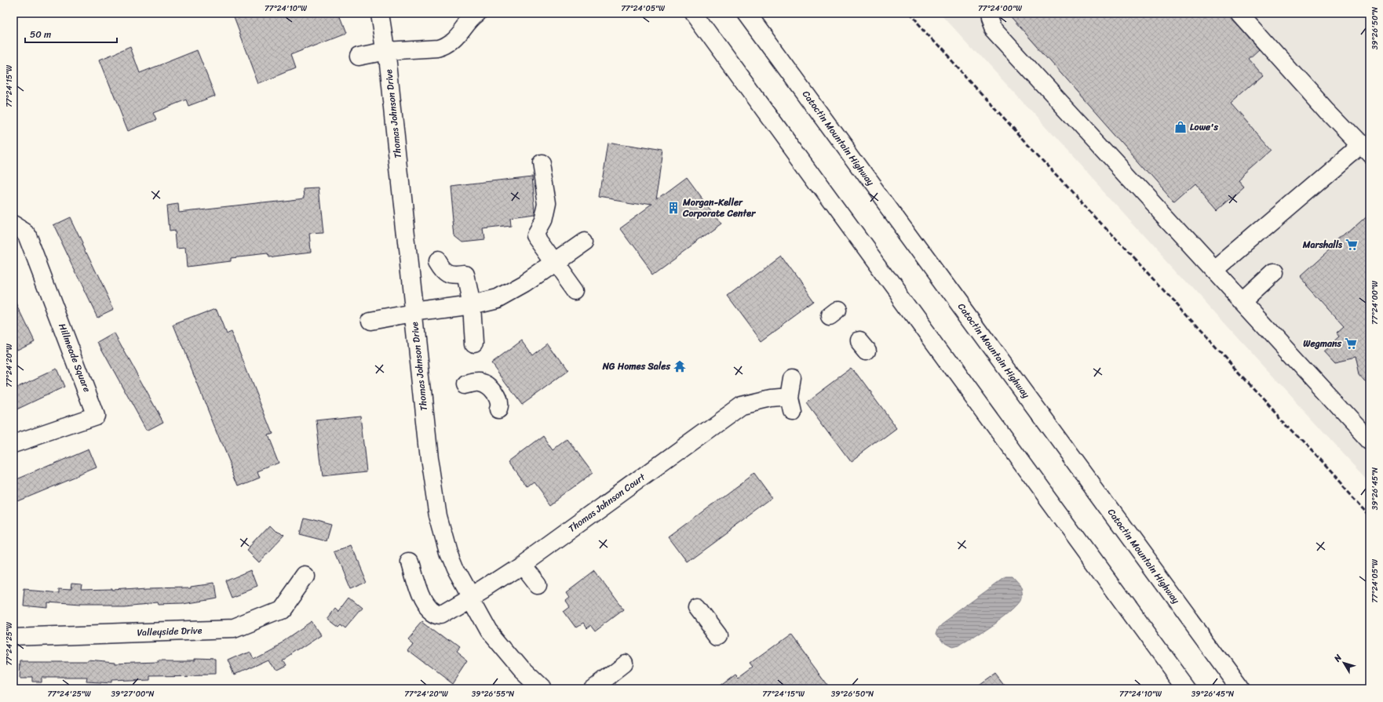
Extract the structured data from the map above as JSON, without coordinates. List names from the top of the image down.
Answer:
{
  "streets": {
    "main road": [
      "Thomas Johnson Drive",
      "Catoctin Mountain Highway",
      "Hillmeade Square",
      "Thomas Johnson Court",
      "Valleyside Drive"
    ]
  },
  "crossings": [
    ["Thomas Johnson Drive", "Thomas Johnson Court"]
  ],
  "places": {
    "shop": ["Lowe's"],
    "building": ["Morgan-Keller Corporate Center"],
    "supermarket": ["Marshalls", "Wegmans"],
    "temple": ["NG Homes Sales"]
  },
  "scale_bar": "50 m",
  "north": "top left",
  "coordinates": [
    "77°24'10\"W",
    "77°24'05\"W",
    "77°24'00\"W",
    "39°26'50\"N",
    "77°24'15\"W",
    "77°24'20\"W",
    "39°26'45\"N",
    "77°24'25\"W",
    "39°27'00\"N",
    "39°26'55\"N"
  ]
}
